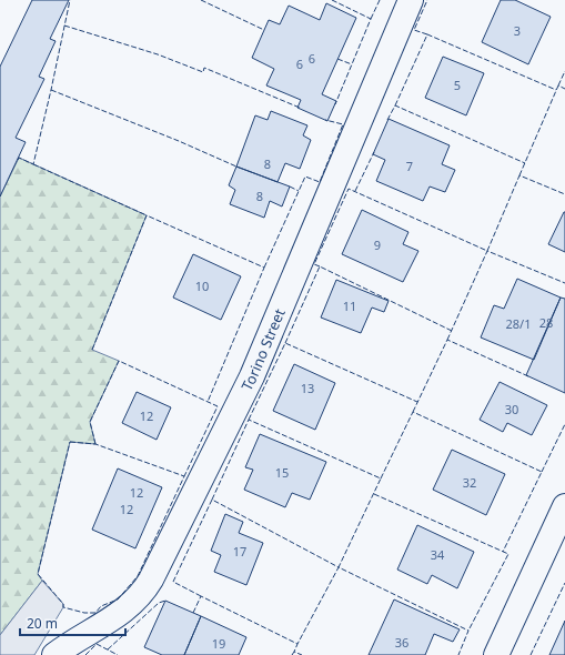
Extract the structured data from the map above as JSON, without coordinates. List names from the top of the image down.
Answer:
{
  "streets": {
    "street": ["Torino Street"]
  },
  "house_numbers": [
    "3",
    "6",
    "6",
    "5",
    "8",
    "7",
    "8",
    "9",
    "10",
    "11",
    "28",
    "28/1",
    "13",
    "30",
    "12",
    "15",
    "32",
    "12",
    "12",
    "17",
    "34",
    "36",
    "19"
  ],
  "scale_bar": "20 m"
}
